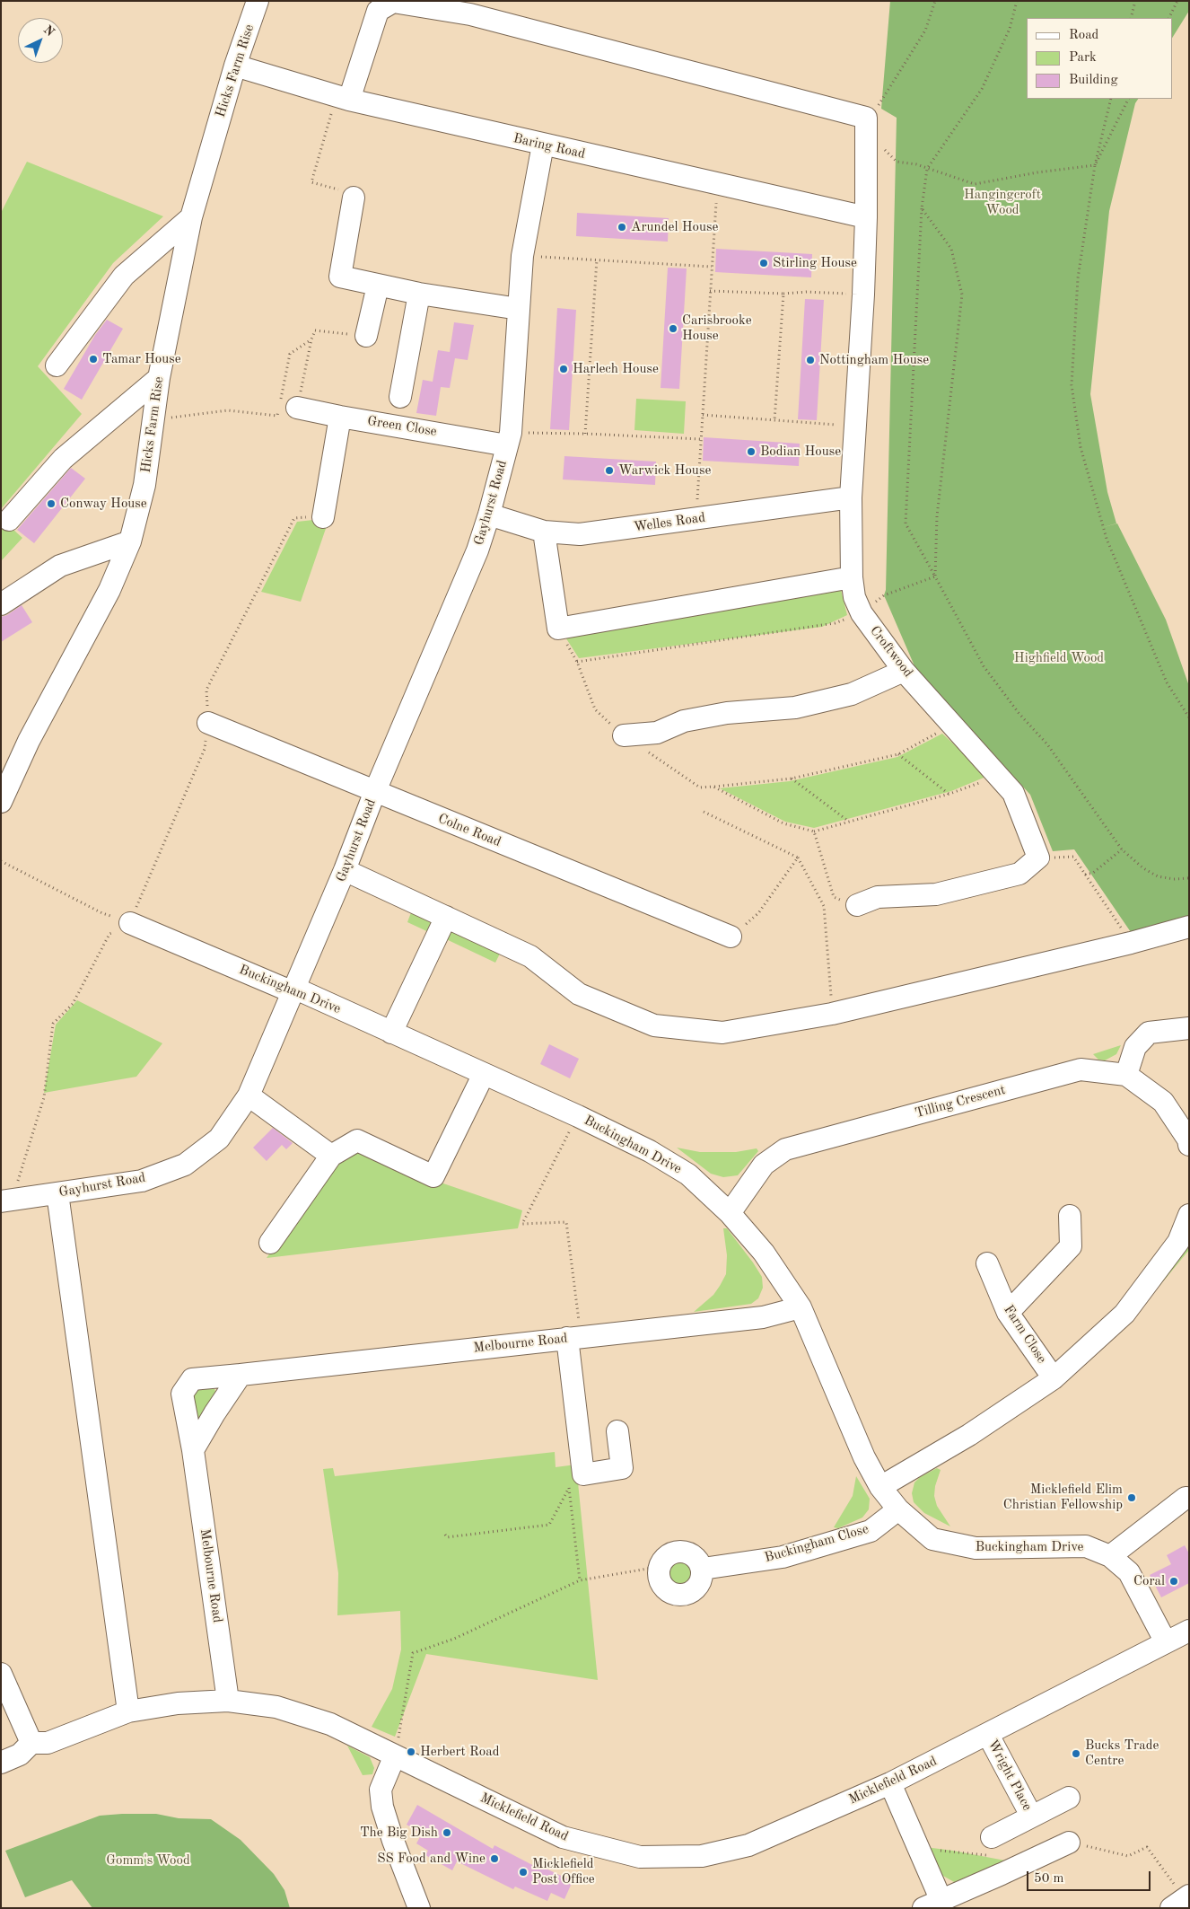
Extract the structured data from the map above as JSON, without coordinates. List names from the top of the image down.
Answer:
{
  "streets": {
    "street": [
      "Hicks Farm Rise",
      "Baring Road",
      "Green Close",
      "Gayhurst Road",
      "Welles Road",
      "Croftwood",
      "Colne Road",
      "Buckingham Drive",
      "Tilling Crescent",
      "Farm Close",
      "Melbourne Road",
      "Buckingham Close",
      "Wright Place",
      "Micklefield Road"
    ]
  },
  "crossings": [
    ["Hicks Farm Rise", "Baring Road"],
    ["Baring Road", "Gayhurst Road"],
    ["Baring Road", "Croftwood"],
    ["Green Close", "Gayhurst Road"],
    ["Gayhurst Road", "Welles Road"],
    ["Gayhurst Road", "Colne Road"],
    ["Gayhurst Road", "Buckingham Drive"],
    ["Welles Road", "Croftwood"],
    ["Buckingham Drive", "Tilling Crescent"],
    ["Buckingham Drive", "Melbourne Road"],
    ["Buckingham Drive", "Buckingham Close"],
    ["Buckingham Drive", "Micklefield Road"],
    ["Melbourne Road", "Micklefield Road"],
    ["Wright Place", "Micklefield Road"]
  ],
  "parks": ["Hangingcroft Wood", "Highfield Wood", "Gomm's Wood"],
  "places": [
    "Arundel House",
    "Stirling House",
    "Carisbrooke House",
    "Tamar House",
    "Nottingham House",
    "Harlech House",
    "Bodian House",
    "Warwick House",
    "Conway House",
    "Micklefield Elim Christian Fellowship",
    "Coral",
    "Herbert Road",
    "Bucks Trade Centre",
    "The Big Dish",
    "SS Food and Wine",
    "Micklefield Post Office"
  ],
  "legend": ["Road", "Park", "Building"],
  "scale_bar": "50 m",
  "north": "top right"
}
